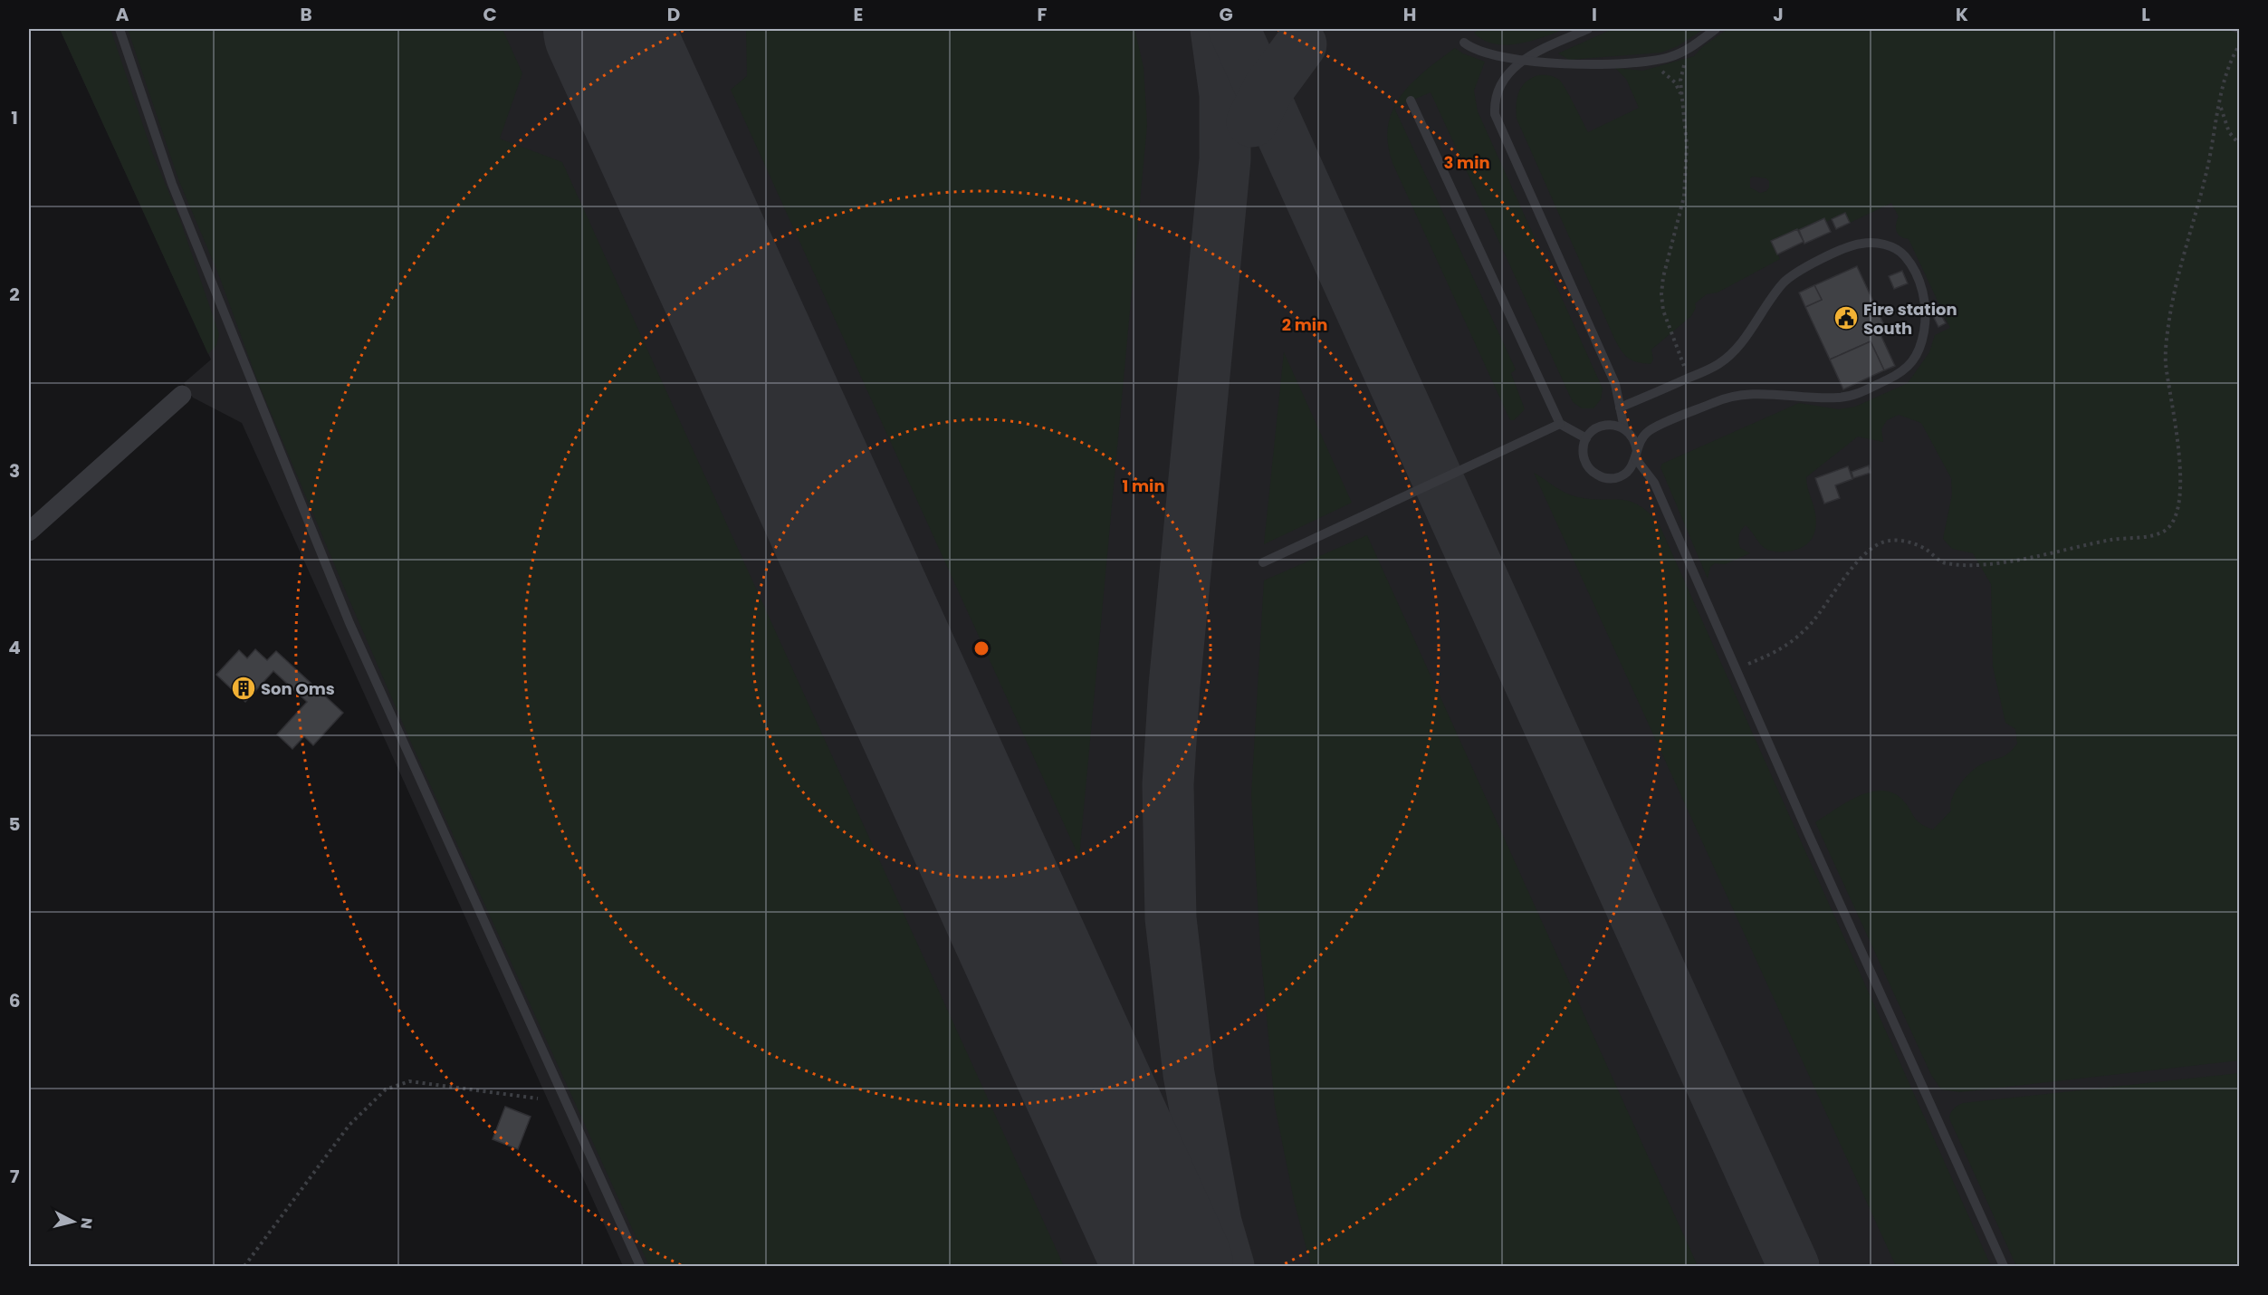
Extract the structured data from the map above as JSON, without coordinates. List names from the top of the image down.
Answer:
{
  "places": {
    "public building": ["Fire station South"],
    "building": ["Son Oms"]
  },
  "north": "right",
  "grid": {
    "columns": [
      "A",
      "B",
      "C",
      "D",
      "E",
      "F",
      "G",
      "H",
      "I",
      "J",
      "K",
      "L"
    ],
    "rows": [
      "1",
      "2",
      "3",
      "4",
      "5",
      "6",
      "7"
    ]
  },
  "rings": ["3 min", "2 min", "1 min"]
}
